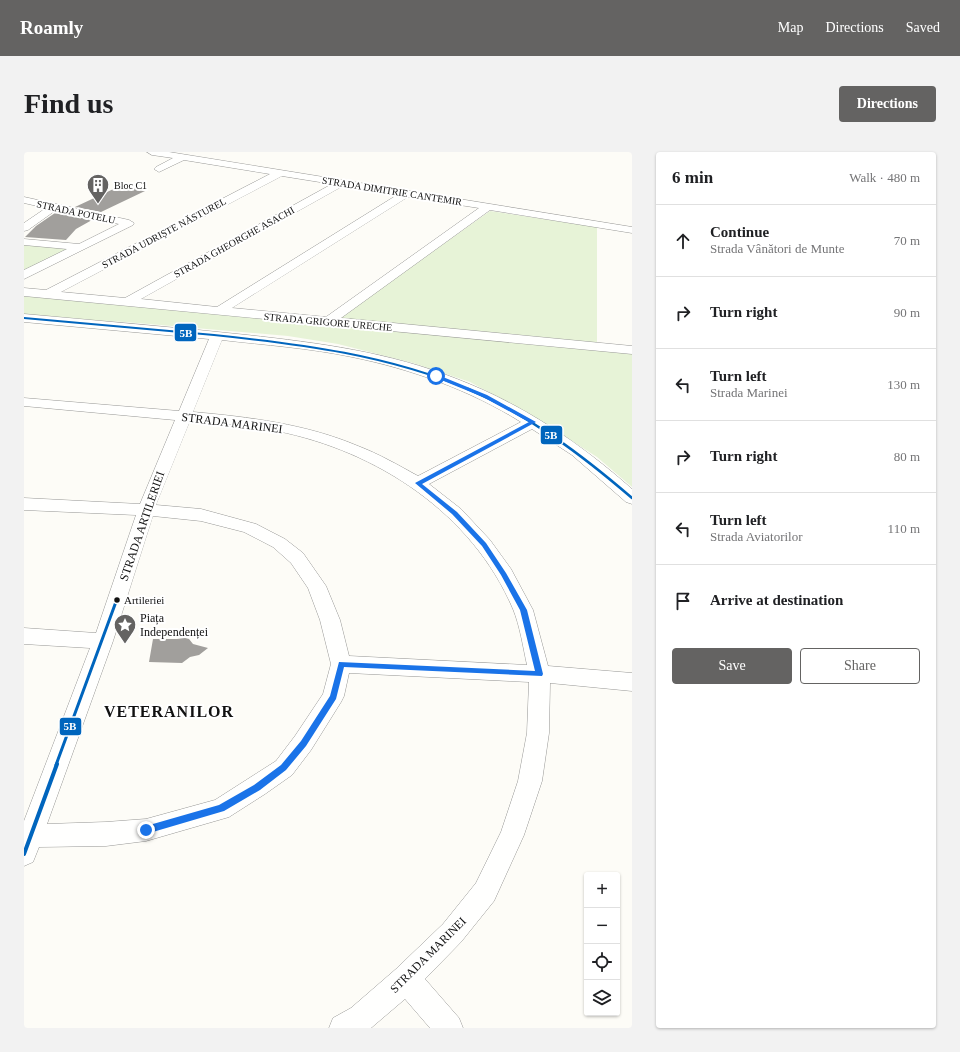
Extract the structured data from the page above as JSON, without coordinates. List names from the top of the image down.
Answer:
{
  "streets": {
    "street": [
      "STRADA DIMITRIE CANTEMIR",
      "STRADA POTELU",
      "STRADA UDRIȘTE NĂSTUREL",
      "STRADA GHEORGHE ASACHI",
      "STRADA GRIGORE URECHE",
      "STRADA MARINEI",
      "STRADA ARTILERIEI"
    ]
  },
  "crossings": [
    ["STRADA DIMITRIE CANTEMIR", "STRADA UDRIȘTE NĂSTUREL"],
    ["STRADA DIMITRIE CANTEMIR", "STRADA GHEORGHE ASACHI"],
    ["STRADA UDRIȘTE NĂSTUREL", "STRADA GRIGORE URECHE"],
    ["STRADA GHEORGHE ASACHI", "STRADA GRIGORE URECHE"],
    ["STRADA MARINEI", "STRADA ARTILERIEI"]
  ],
  "districts": ["VETERANILOR"],
  "places": {
    "building": ["Bloc C1"],
    "other": ["Artileriei"],
    "place": ["Piața Independenței"]
  },
  "lines": ["transit line 5B"],
  "page": {
    "header": "Roamly",
    "nav": ["Map", "Directions", "Saved"],
    "buttons": [
      "Directions",
      ["Save", "Share"]
    ],
    "title": "Find us",
    "heading": ["6 min", "Walk · 480 m"],
    "list": [
      ["Continue", "Strada Vânători de Munte", "70 m"],
      ["Turn right", "90 m"],
      ["Turn left", "Strada Marinei", "130 m"],
      ["Turn right", "80 m"],
      ["Turn left", "Strada Aviatorilor", "110 m"],
      "Arrive at destination"
    ],
    "map_buttons": ["+", "−"]
  }
}
